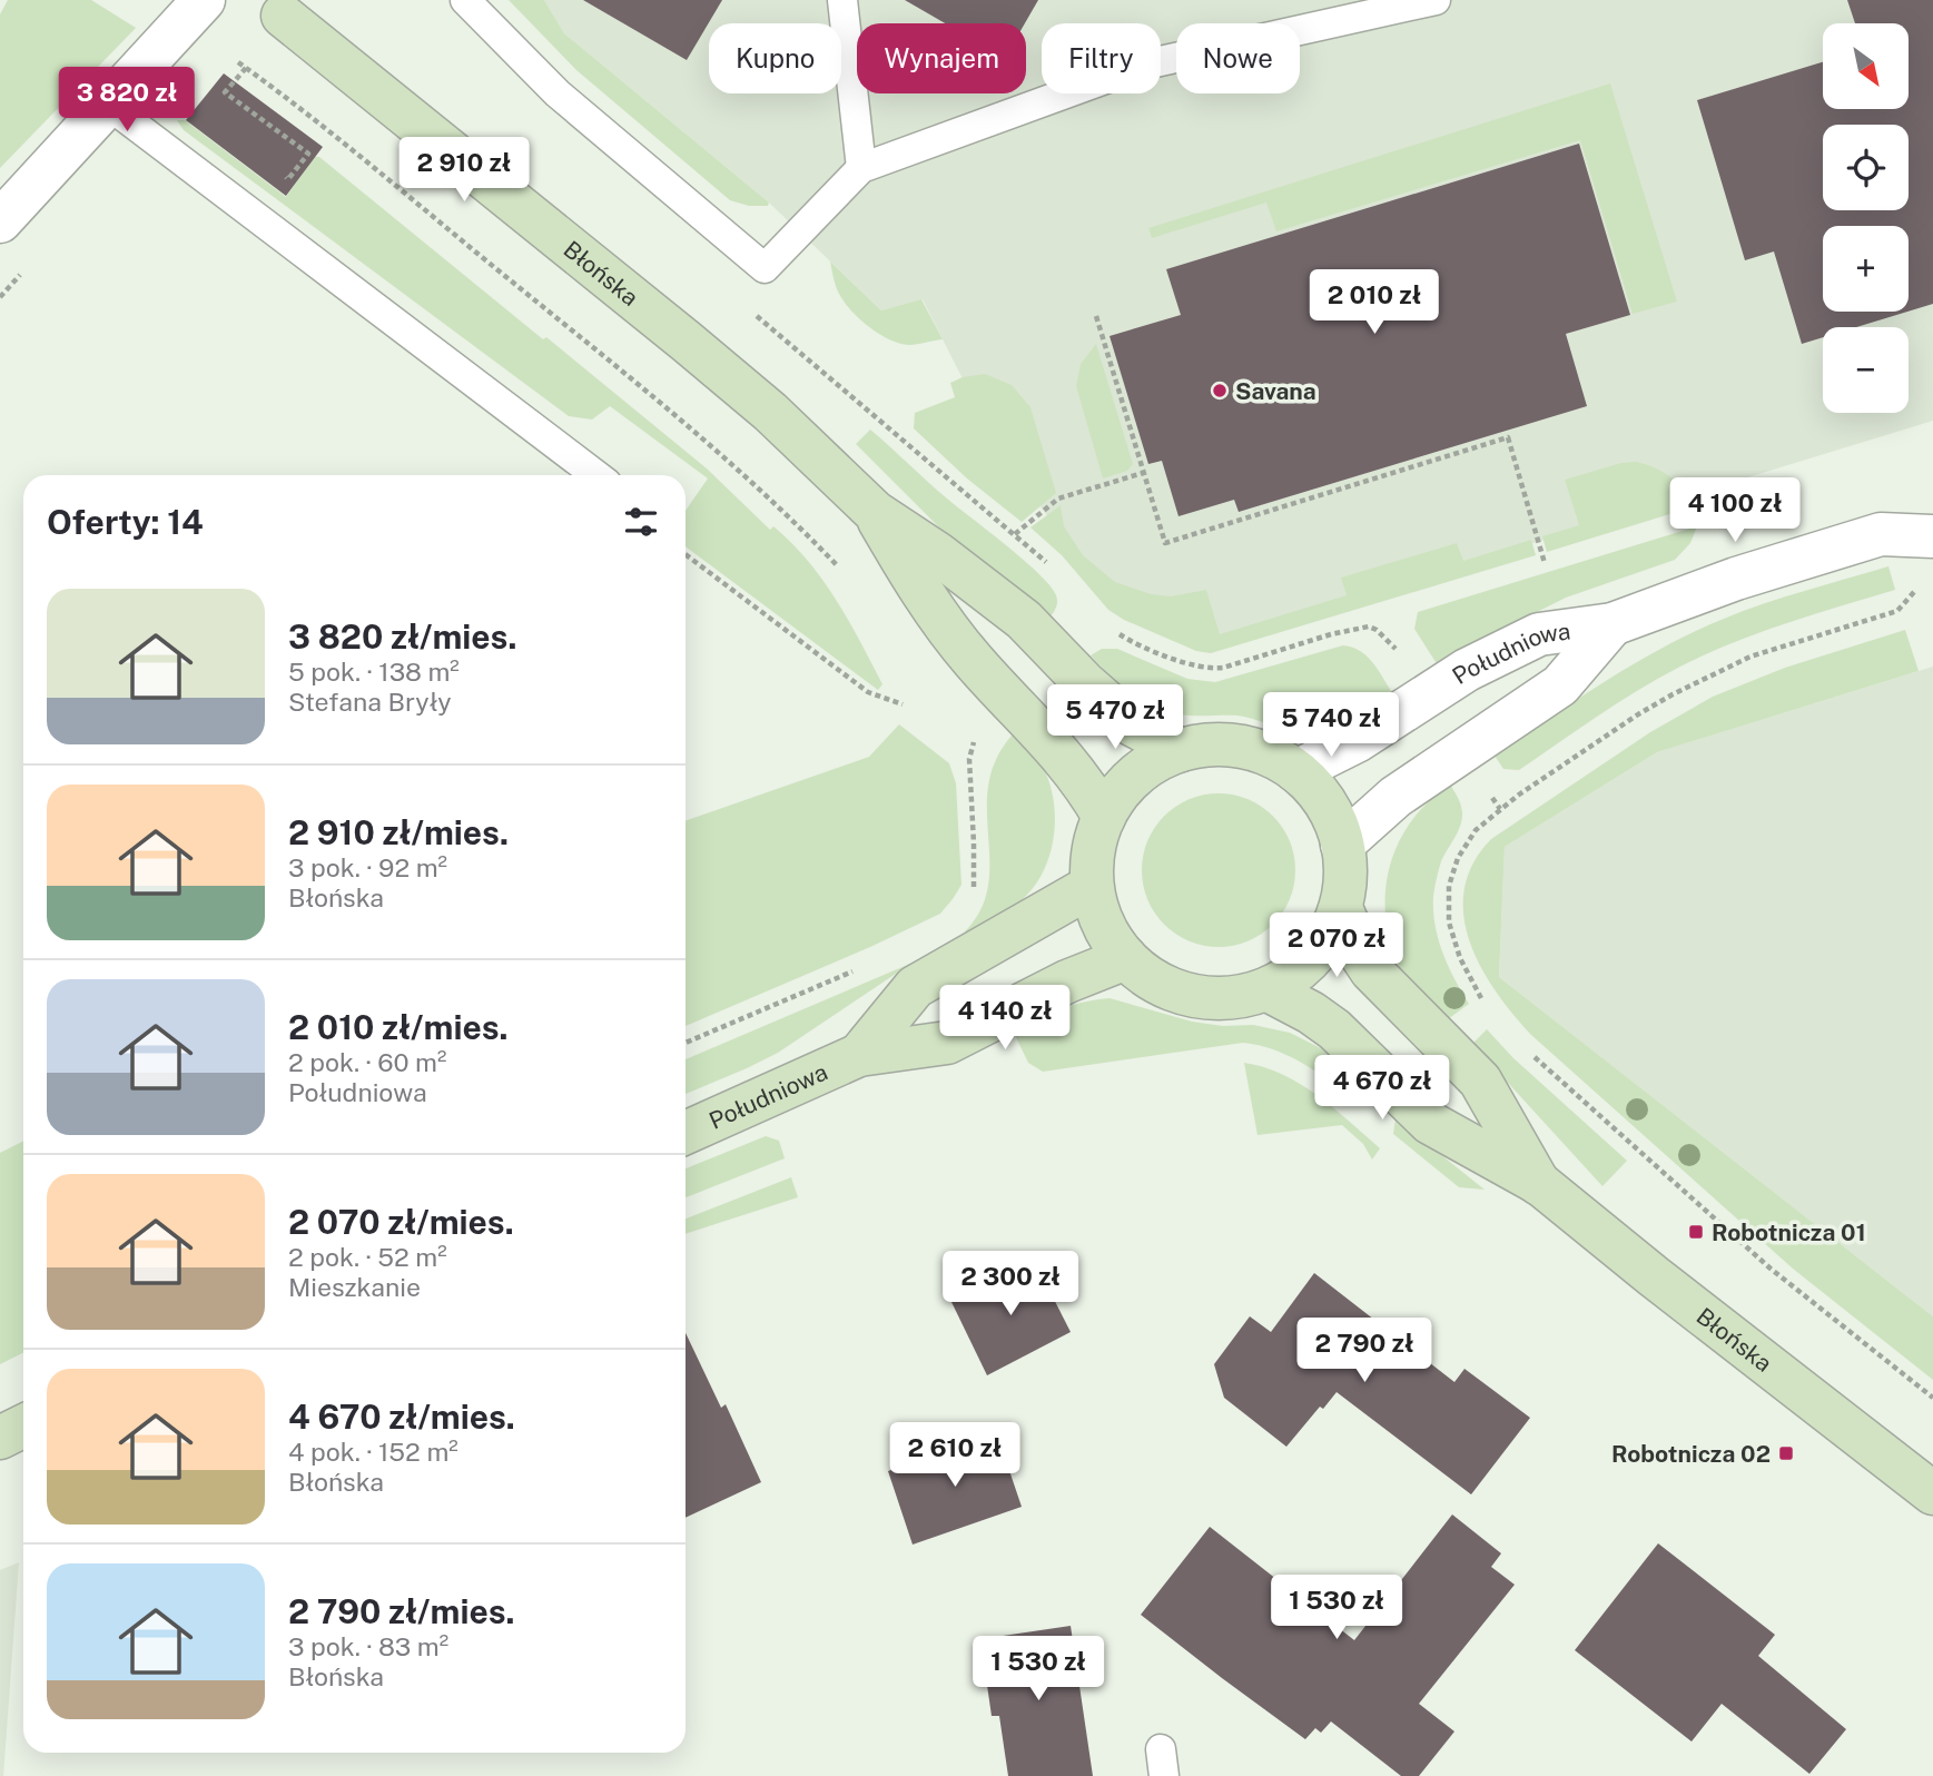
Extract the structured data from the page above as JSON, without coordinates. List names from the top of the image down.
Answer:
{
  "streets": {
    "street": ["Błońska", "Południowa"]
  },
  "crossings": [
    ["Błońska", "Południowa"]
  ],
  "places": {
    "other": ["Savana"],
    "transit": ["Robotnicza 01", "Robotnicza 02"]
  },
  "north": "bottom right",
  "page": {
    "map_buttons": ["+", "−"],
    "chip": [
      "Kupno",
      "Wynajem",
      "Filtry",
      "Nowe"
    ],
    "price": [
      "3 820 zł",
      "2 910 zł",
      "2 010 zł",
      "4 100 zł",
      "5 470 zł",
      "5 740 zł",
      "2 070 zł",
      "4 140 zł",
      "4 670 zł",
      "2 300 zł",
      "2 790 zł",
      "2 610 zł",
      "1 530 zł",
      "1 530 zł"
    ],
    "heading": "Oferty: 14",
    "list": [
      {
        "name": "3 820 zł/mies.",
        "note": "5 pok. · 138 m² · Stefana Bryły"
      },
      {
        "name": "2 910 zł/mies.",
        "note": "3 pok. · 92 m² · Błońska"
      },
      {
        "name": "2 010 zł/mies.",
        "note": "2 pok. · 60 m² · Południowa"
      },
      {
        "name": "2 070 zł/mies.",
        "note": "2 pok. · 52 m² · Mieszkanie"
      },
      {
        "name": "4 670 zł/mies.",
        "note": "4 pok. · 152 m² · Błońska"
      },
      {
        "name": "2 790 zł/mies.",
        "note": "3 pok. · 83 m² · Błońska"
      }
    ]
  }
}
